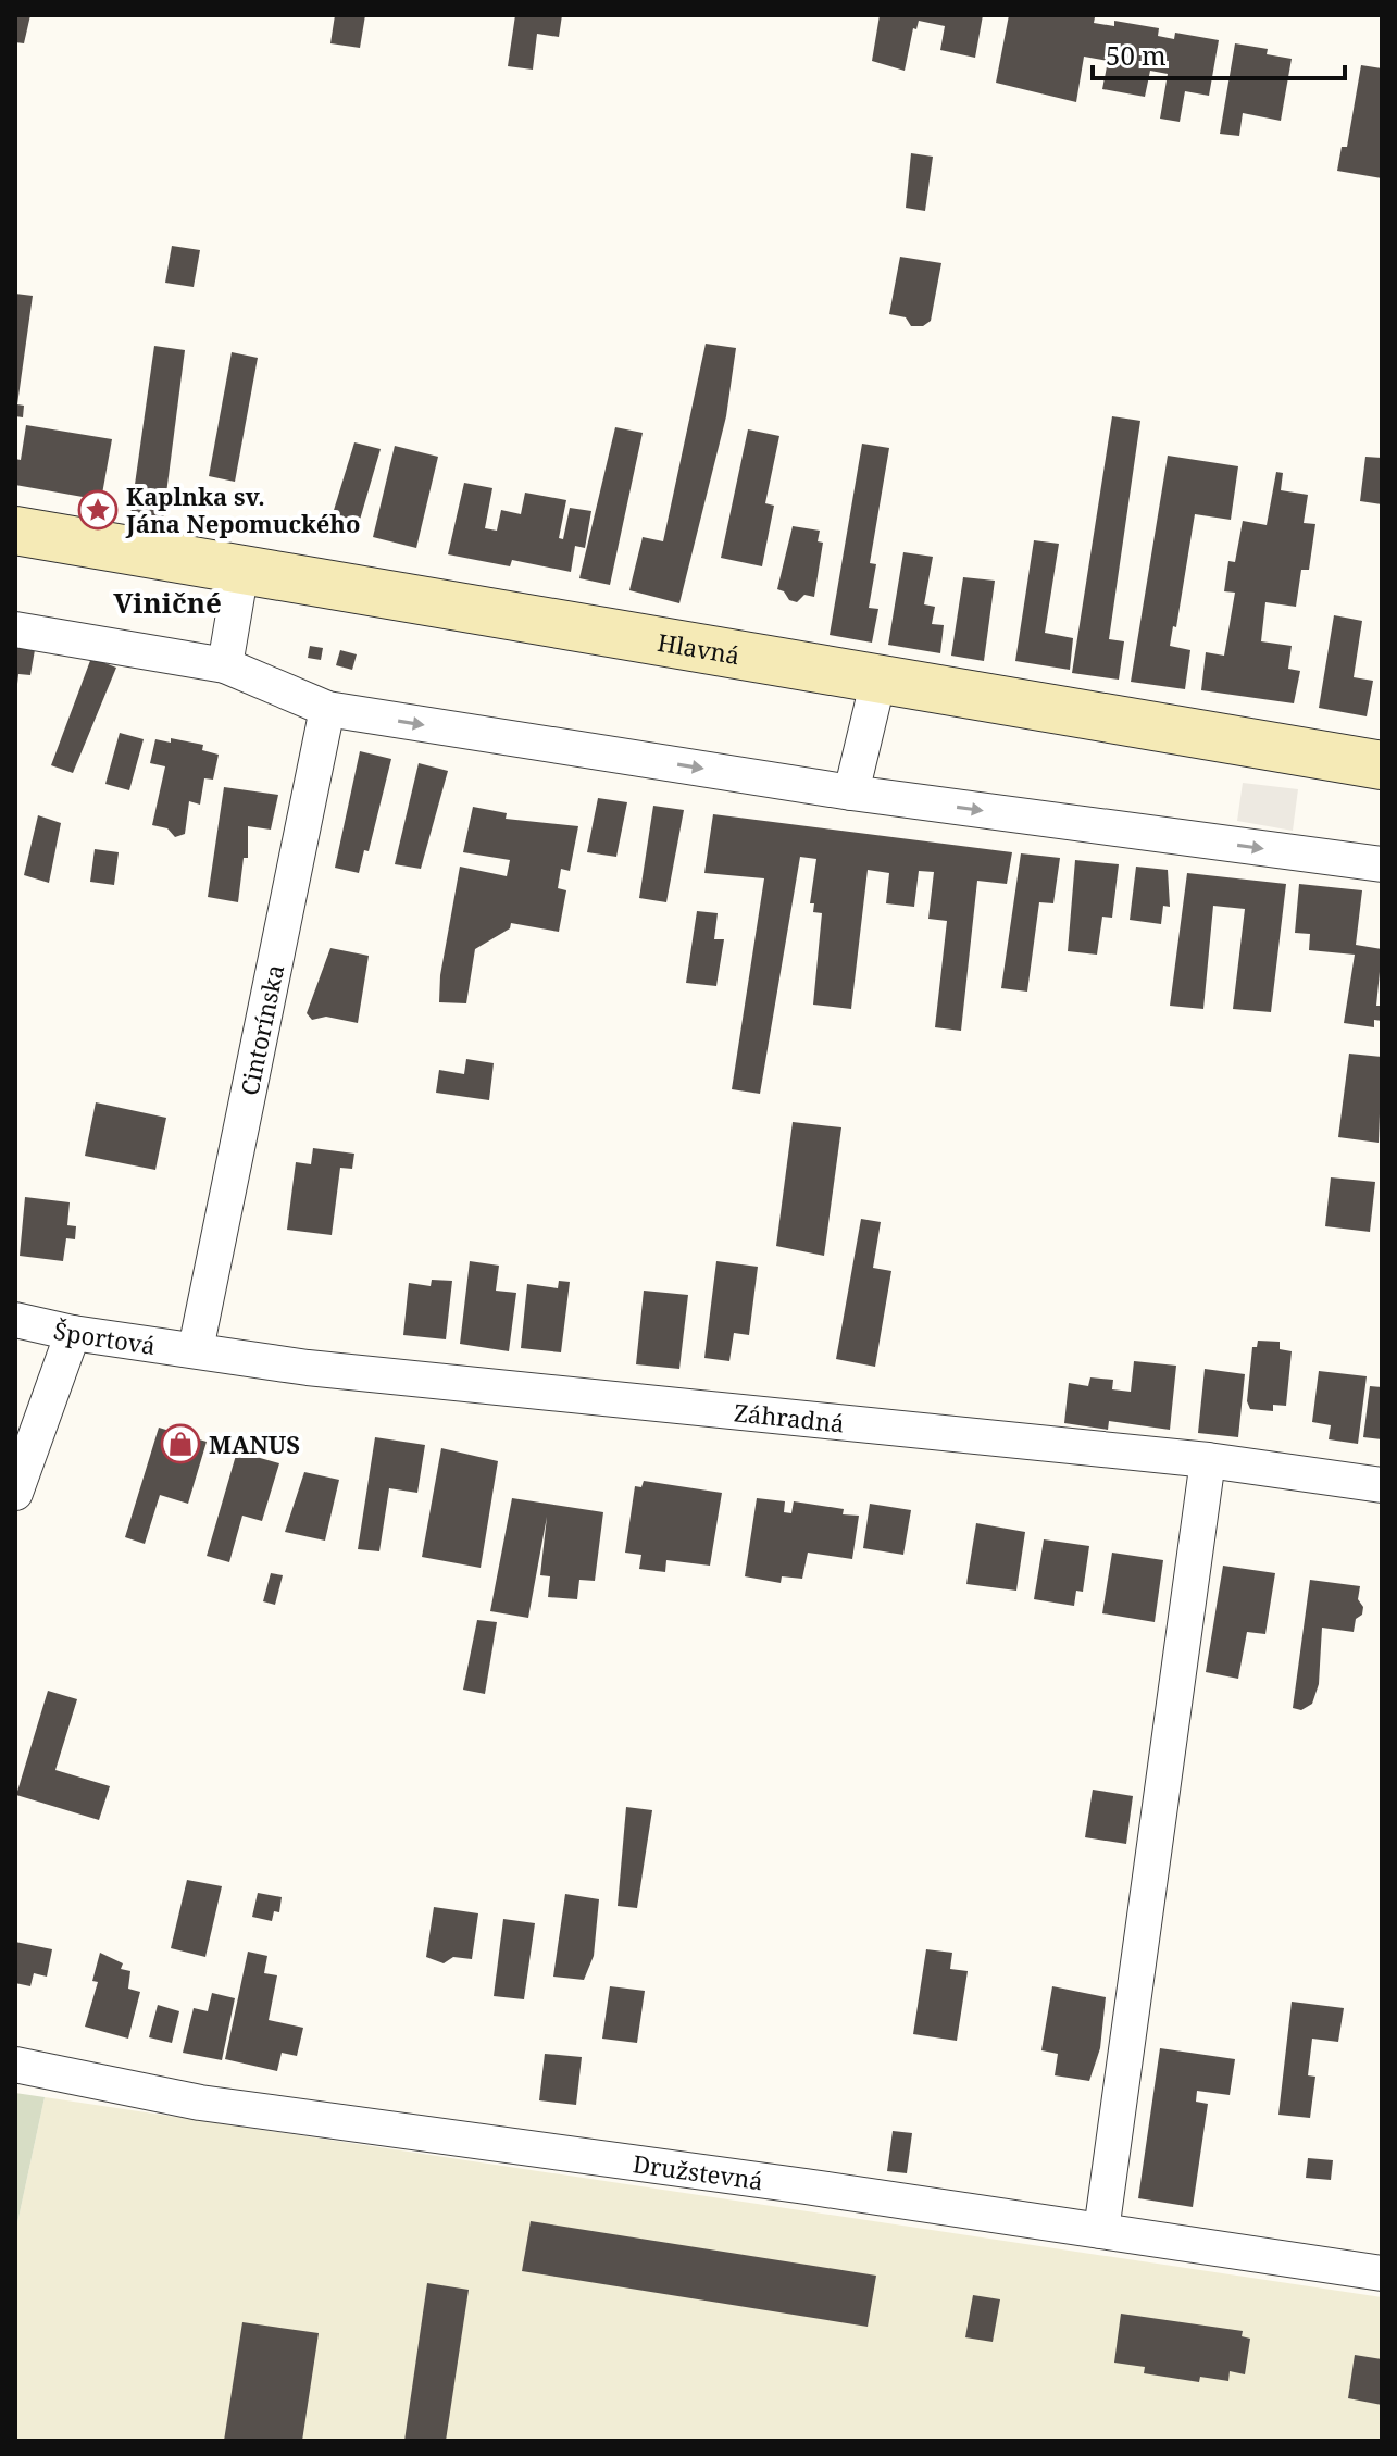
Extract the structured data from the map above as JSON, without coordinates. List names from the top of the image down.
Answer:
{
  "streets": {
    "main road": ["Hlavná"],
    "street": [
      "Cintorínska",
      "Športová",
      "Záhradná",
      "Družstevná"
    ]
  },
  "crossings": [
    ["Cintorínska", "Športová"],
    ["Cintorínska", "Záhradná"],
    ["Športová", "Záhradná"]
  ],
  "districts": ["Viničné"],
  "places": {
    "place": ["Kaplnka sv. Jána Nepomuckého"],
    "shop": ["MANUS"]
  },
  "scale_bar": "50 m"
}
